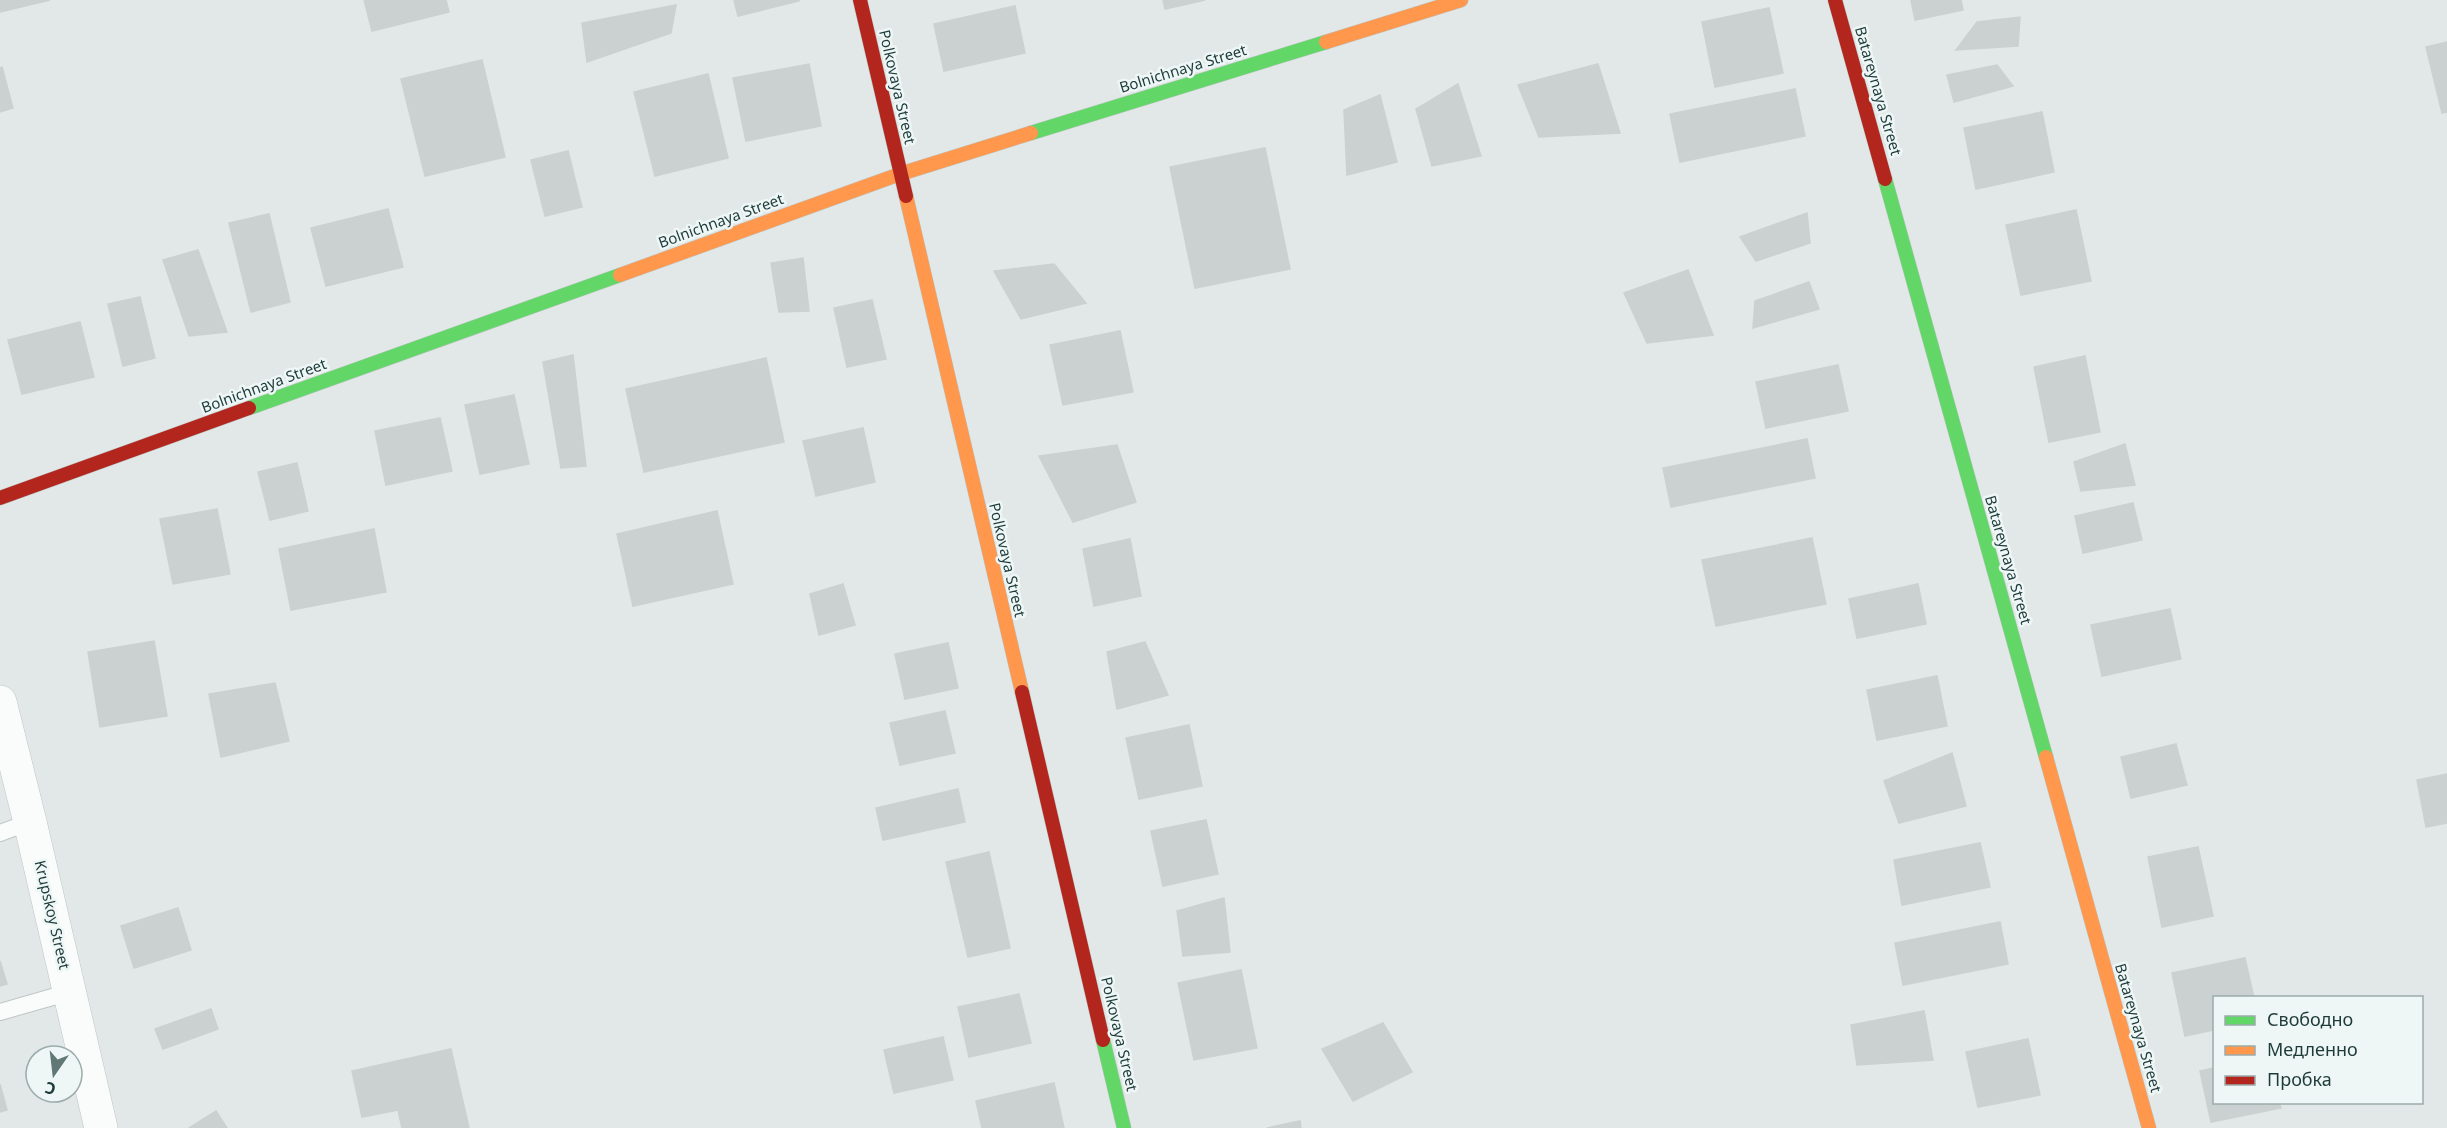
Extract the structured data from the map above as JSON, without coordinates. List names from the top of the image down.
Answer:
{
  "streets": {
    "street": [
      "Bolnichnaya Street",
      "Polkovaya Street",
      "Batareynaya Street",
      "Krupskoy Street"
    ]
  },
  "crossings": [
    ["Bolnichnaya Street", "Polkovaya Street"]
  ],
  "legend": ["Свободно", "Медленно", "Пробка"],
  "north": "bottom"
}
